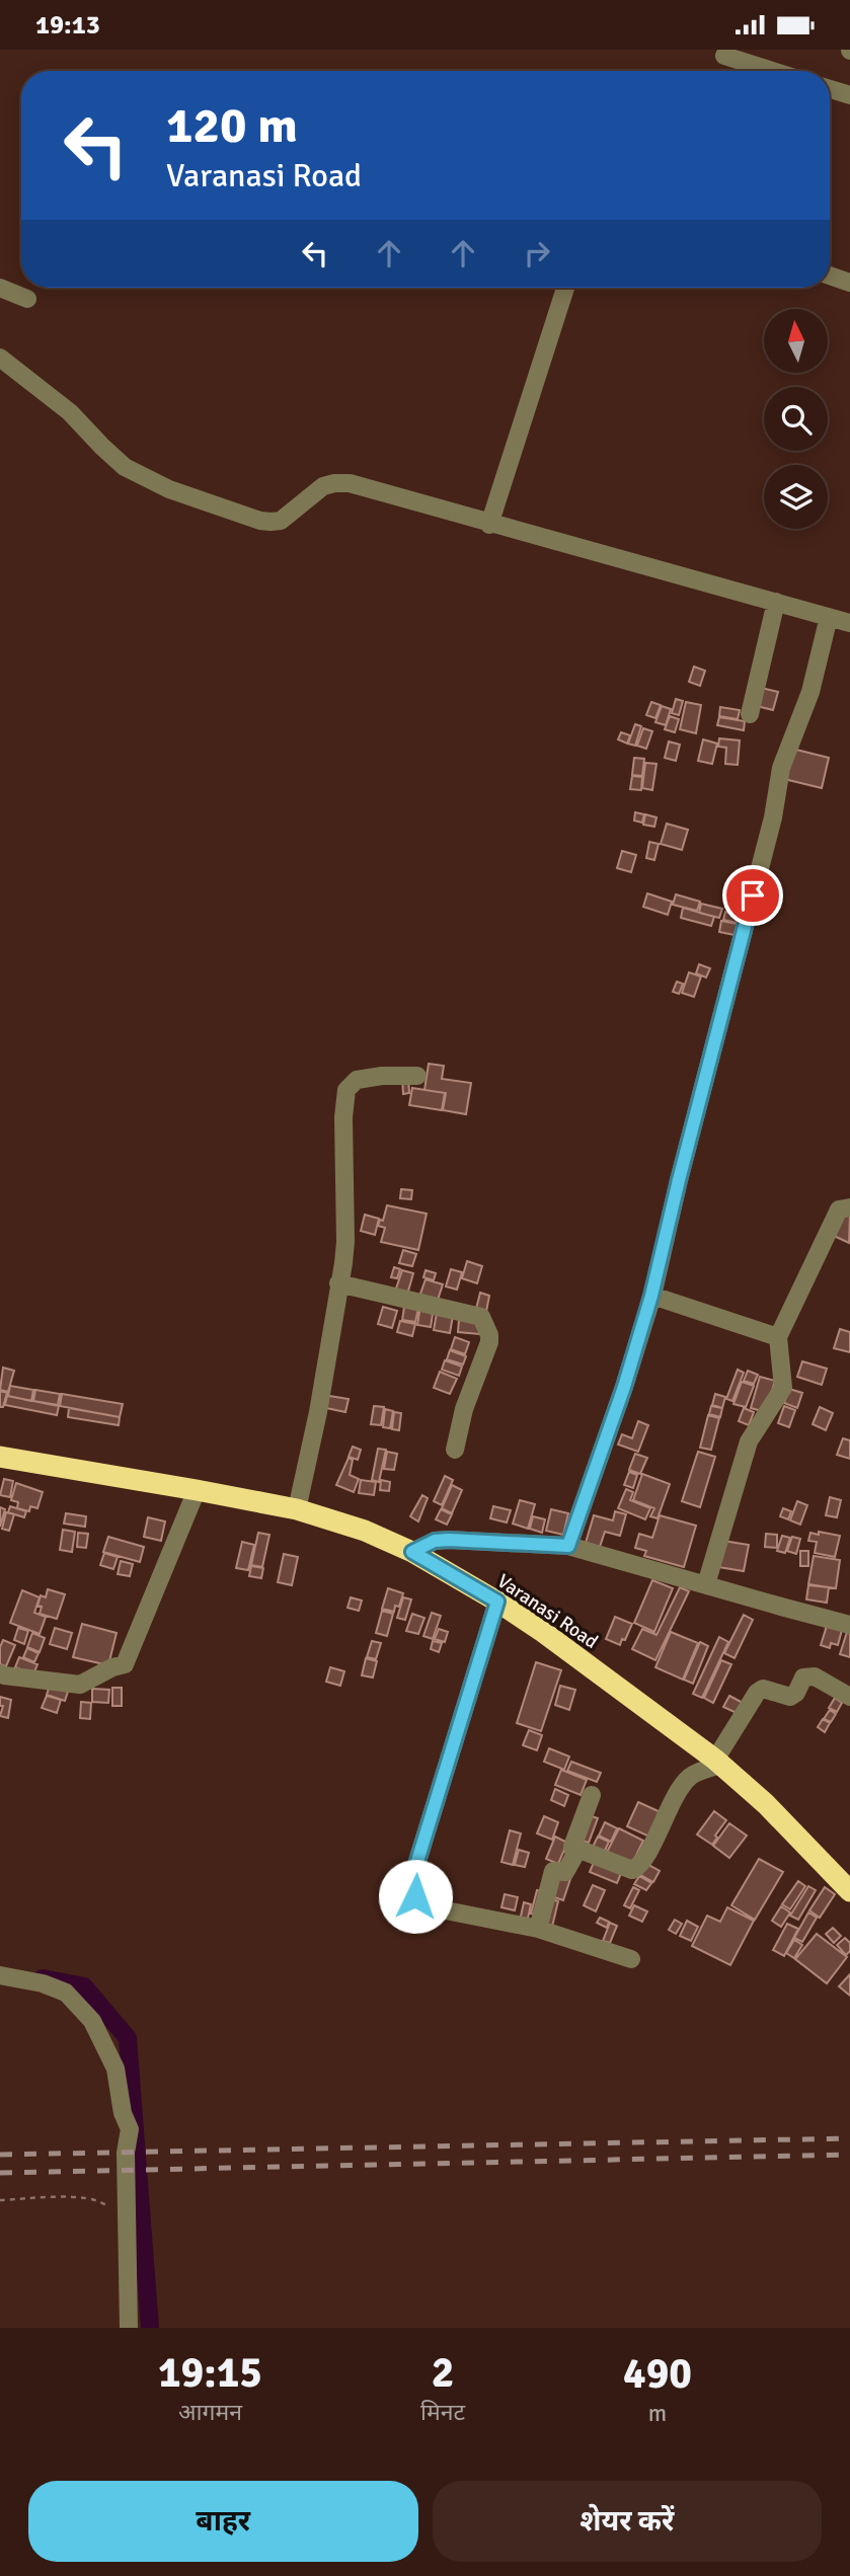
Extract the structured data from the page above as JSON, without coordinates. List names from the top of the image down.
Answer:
{
  "streets": {
    "highway": ["Varanasi Road"]
  },
  "north": "top",
  "page": {
    "status": "19:13",
    "turn": ["120 m", "Varanasi Road"],
    "eta": [
      "19:15",
      "आगमन",
      "2",
      "मिनट",
      "490",
      "m"
    ],
    "buttons": ["बाहर", "शेयर करें"]
  }
}
